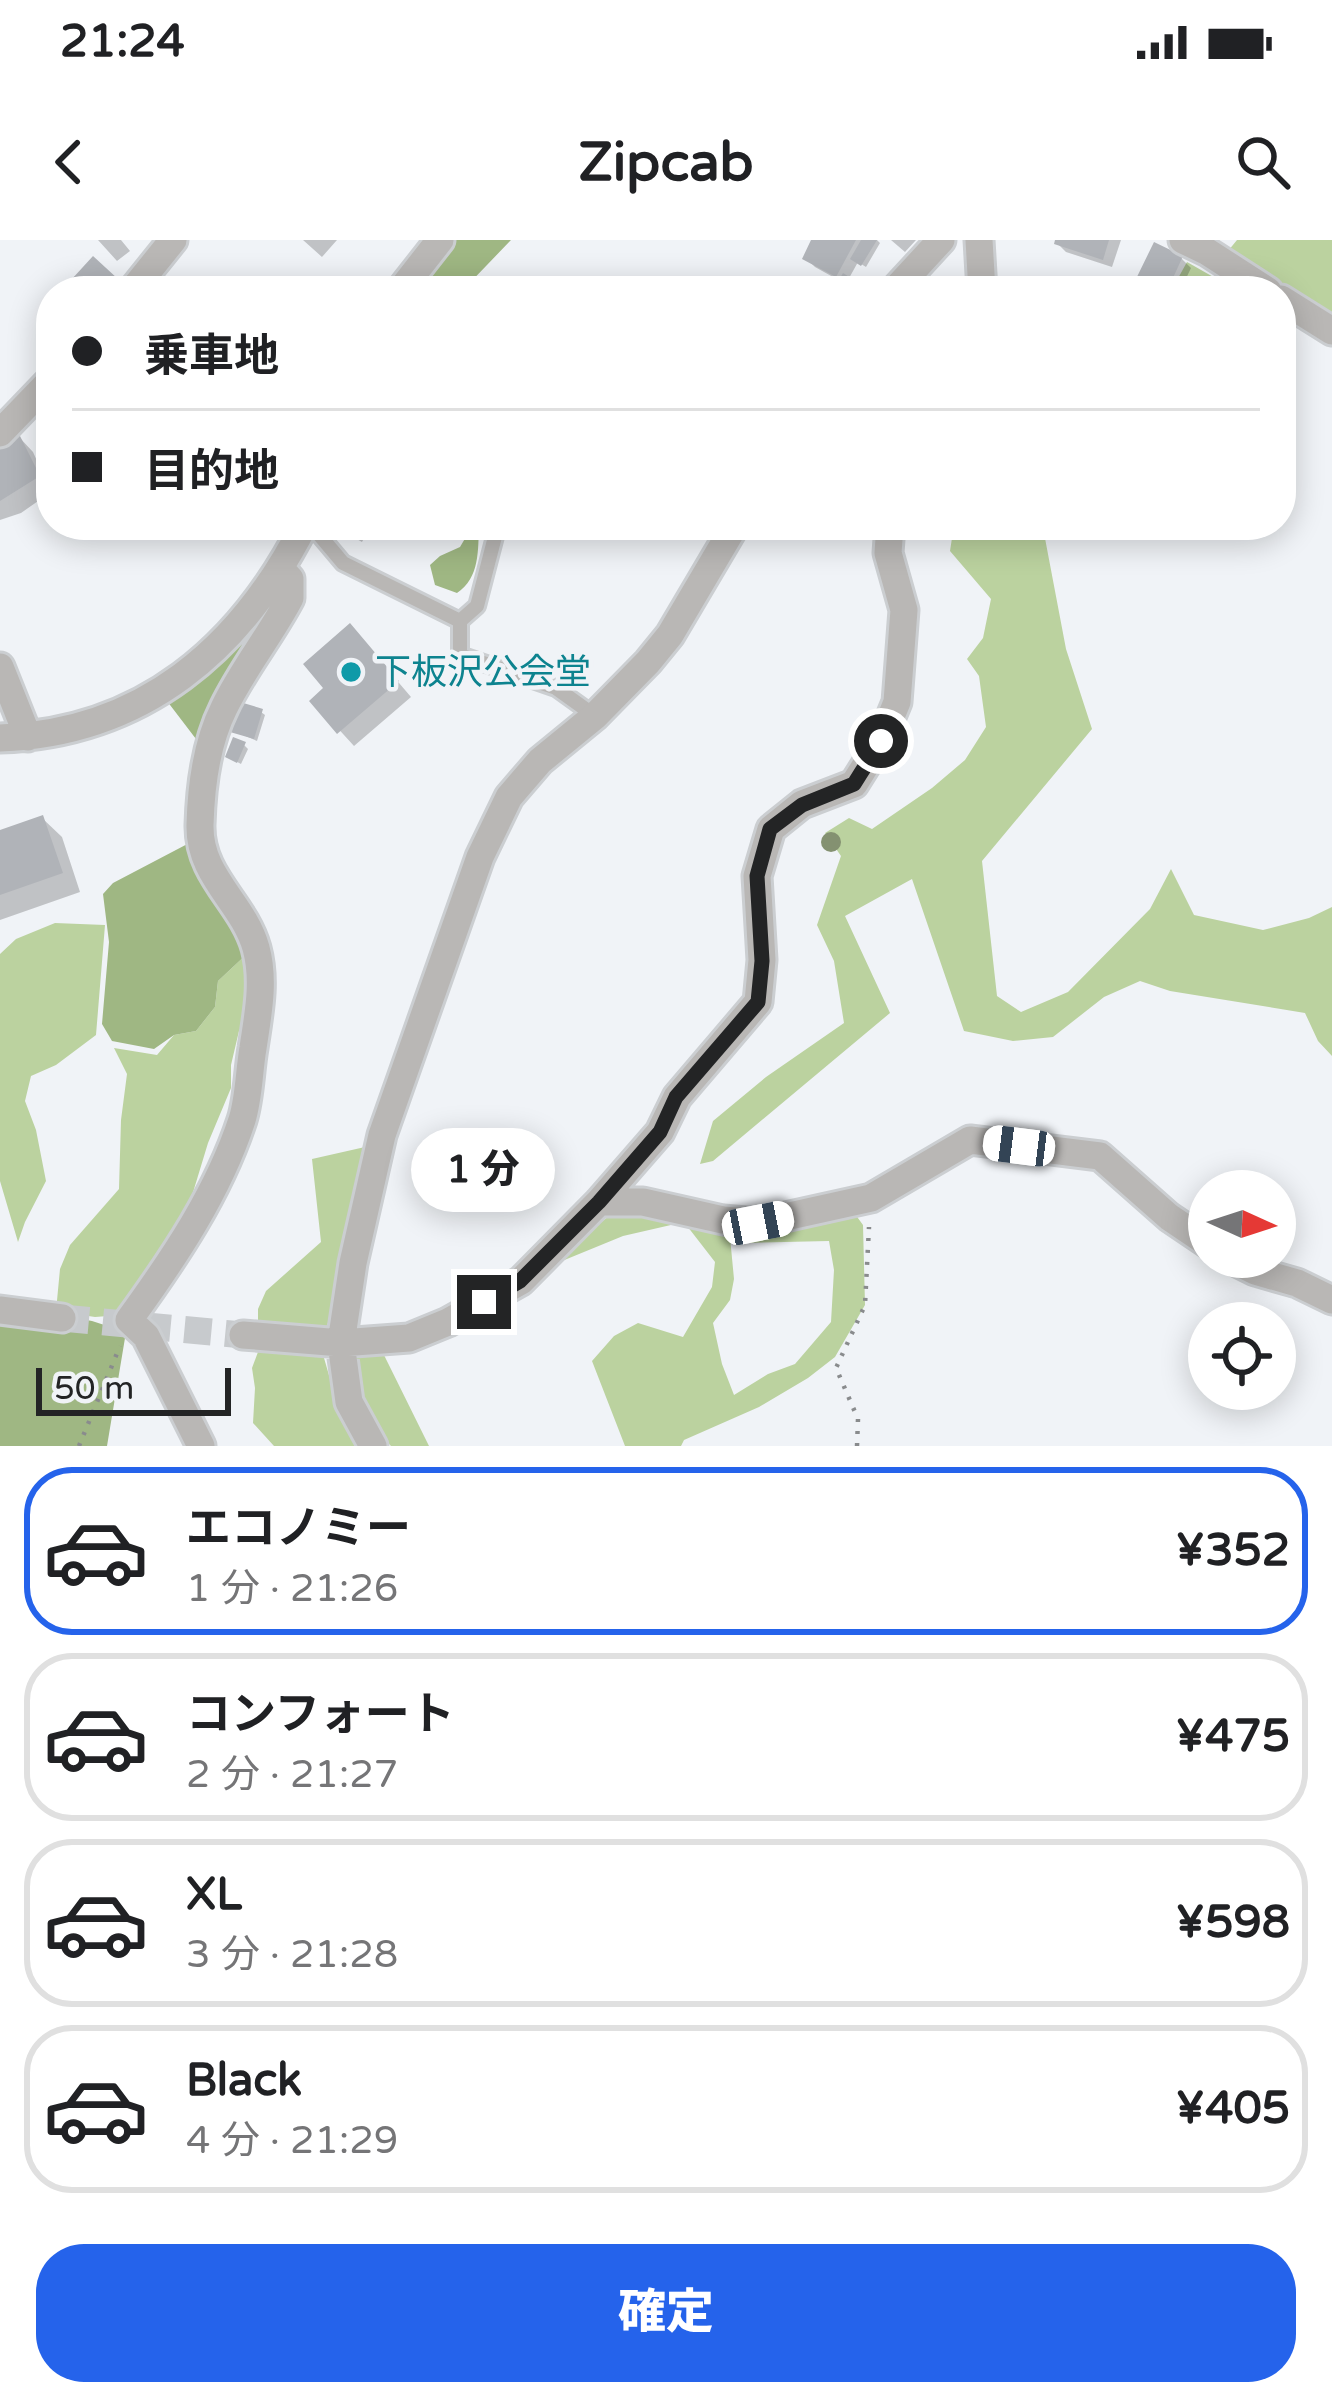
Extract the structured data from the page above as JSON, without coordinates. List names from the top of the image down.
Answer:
{
  "places": ["下板沢公会堂"],
  "scale_bar": "50 m",
  "north": "right",
  "page": {
    "status": "21:24",
    "header": "Zipcab",
    "banner": ["乗車地", "目的地"],
    "bubble": "1 分",
    "scale": "50 m",
    "list": [
      {
        "name": "エコノミー",
        "note": "1 分 · 21:26",
        "value": "¥352"
      },
      {
        "name": "コンフォート",
        "note": "2 分 · 21:27",
        "value": "¥475"
      },
      {
        "name": "XL",
        "note": "3 分 · 21:28",
        "value": "¥598"
      },
      {
        "name": "Black",
        "note": "4 分 · 21:29",
        "value": "¥405"
      }
    ],
    "buttons": "確定"
  }
}
